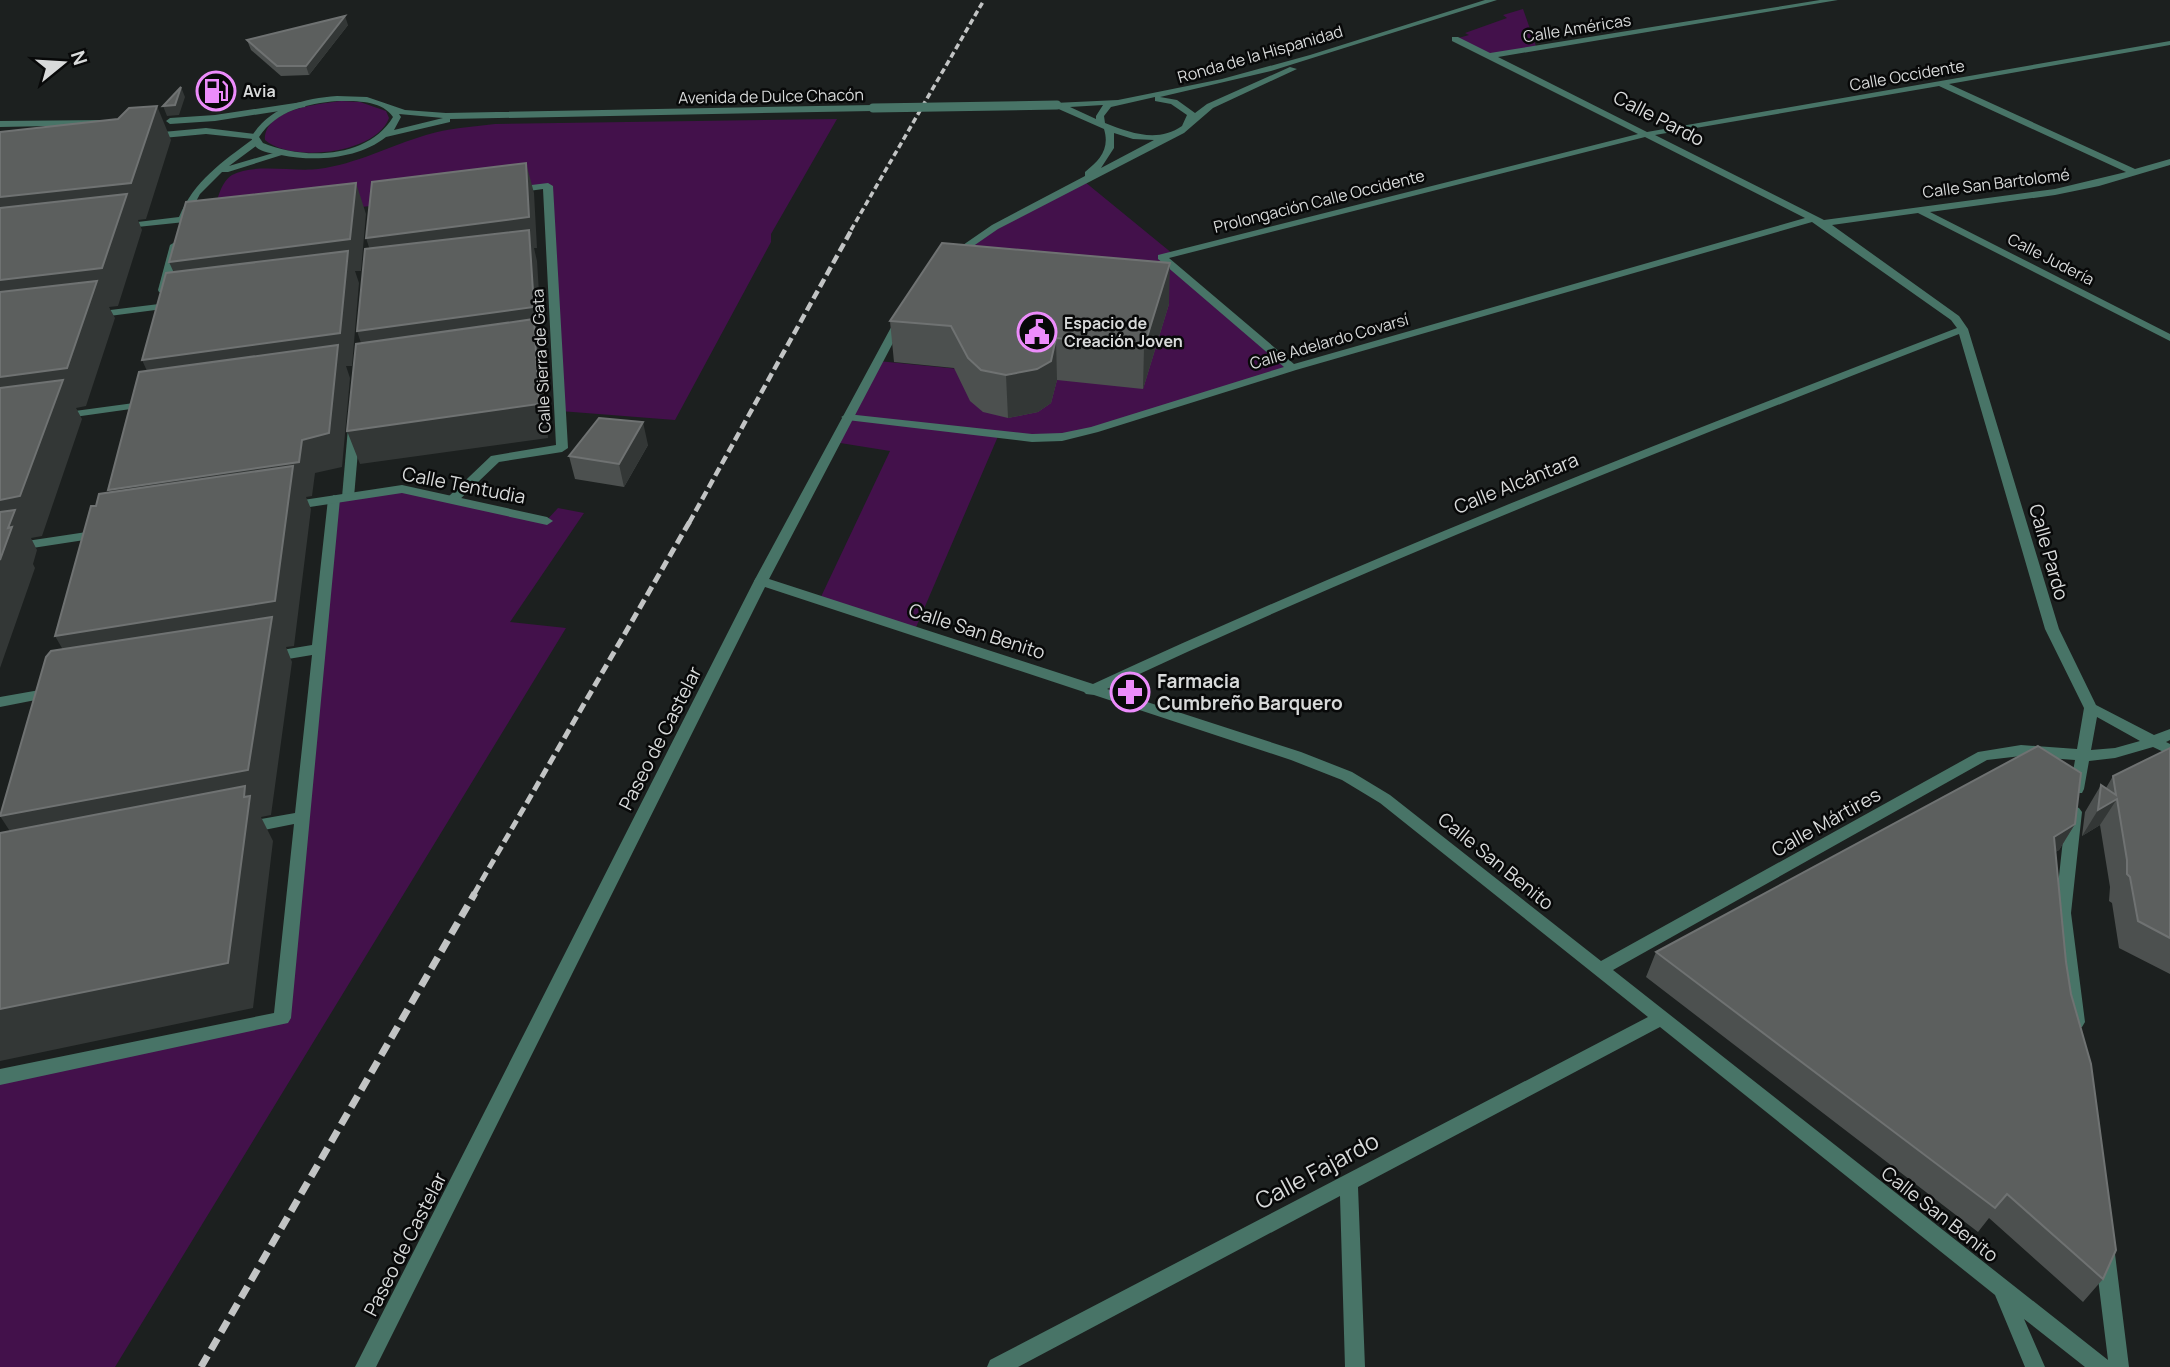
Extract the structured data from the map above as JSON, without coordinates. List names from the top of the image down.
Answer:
{
  "streets": {
    "street": [
      "Calle Américas",
      "Ronda de la Hispanidad",
      "Calle Occidente",
      "Avenida de Dulce Chacón",
      "Calle Pardo",
      "Calle San Bartolomé",
      "Prolongación Calle Occidente",
      "Calle Judería",
      "Calle Adelardo Covarsí",
      "Calle Sierra de Gata",
      "Calle Alcántara",
      "Calle Tentudia",
      "Calle San Benito",
      "Paseo de Castelar",
      "Calle Mártires",
      "Calle Fajardo"
    ]
  },
  "crossings": [
    ["Calle Américas", "Calle Pardo"],
    ["Ronda de la Hispanidad", "Avenida de Dulce Chacón"],
    ["Calle Occidente", "Calle Pardo"],
    ["Calle Occidente", "Prolongación Calle Occidente"],
    ["Calle Pardo", "Calle San Bartolomé"],
    ["Calle Pardo", "Prolongación Calle Occidente"],
    ["Calle Pardo", "Calle Adelardo Covarsí"],
    ["Calle Pardo", "Calle Alcántara"],
    ["Calle San Bartolomé", "Calle Judería"],
    ["Calle San Bartolomé", "Calle Adelardo Covarsí"],
    ["Prolongación Calle Occidente", "Calle Adelardo Covarsí"],
    ["Calle Adelardo Covarsí", "Paseo de Castelar"],
    ["Calle Sierra de Gata", "Calle Tentudia"],
    ["Calle Alcántara", "Calle San Benito"],
    ["Calle San Benito", "Paseo de Castelar"],
    ["Calle San Benito", "Calle Mártires"],
    ["Calle San Benito", "Calle Fajardo"]
  ],
  "places": {
    "fuel station": ["Avia"],
    "public building": ["Espacio de Creación Joven"],
    "pharmacy": ["Farmacia Cumbreño Barquero"]
  },
  "north": "right"
}
